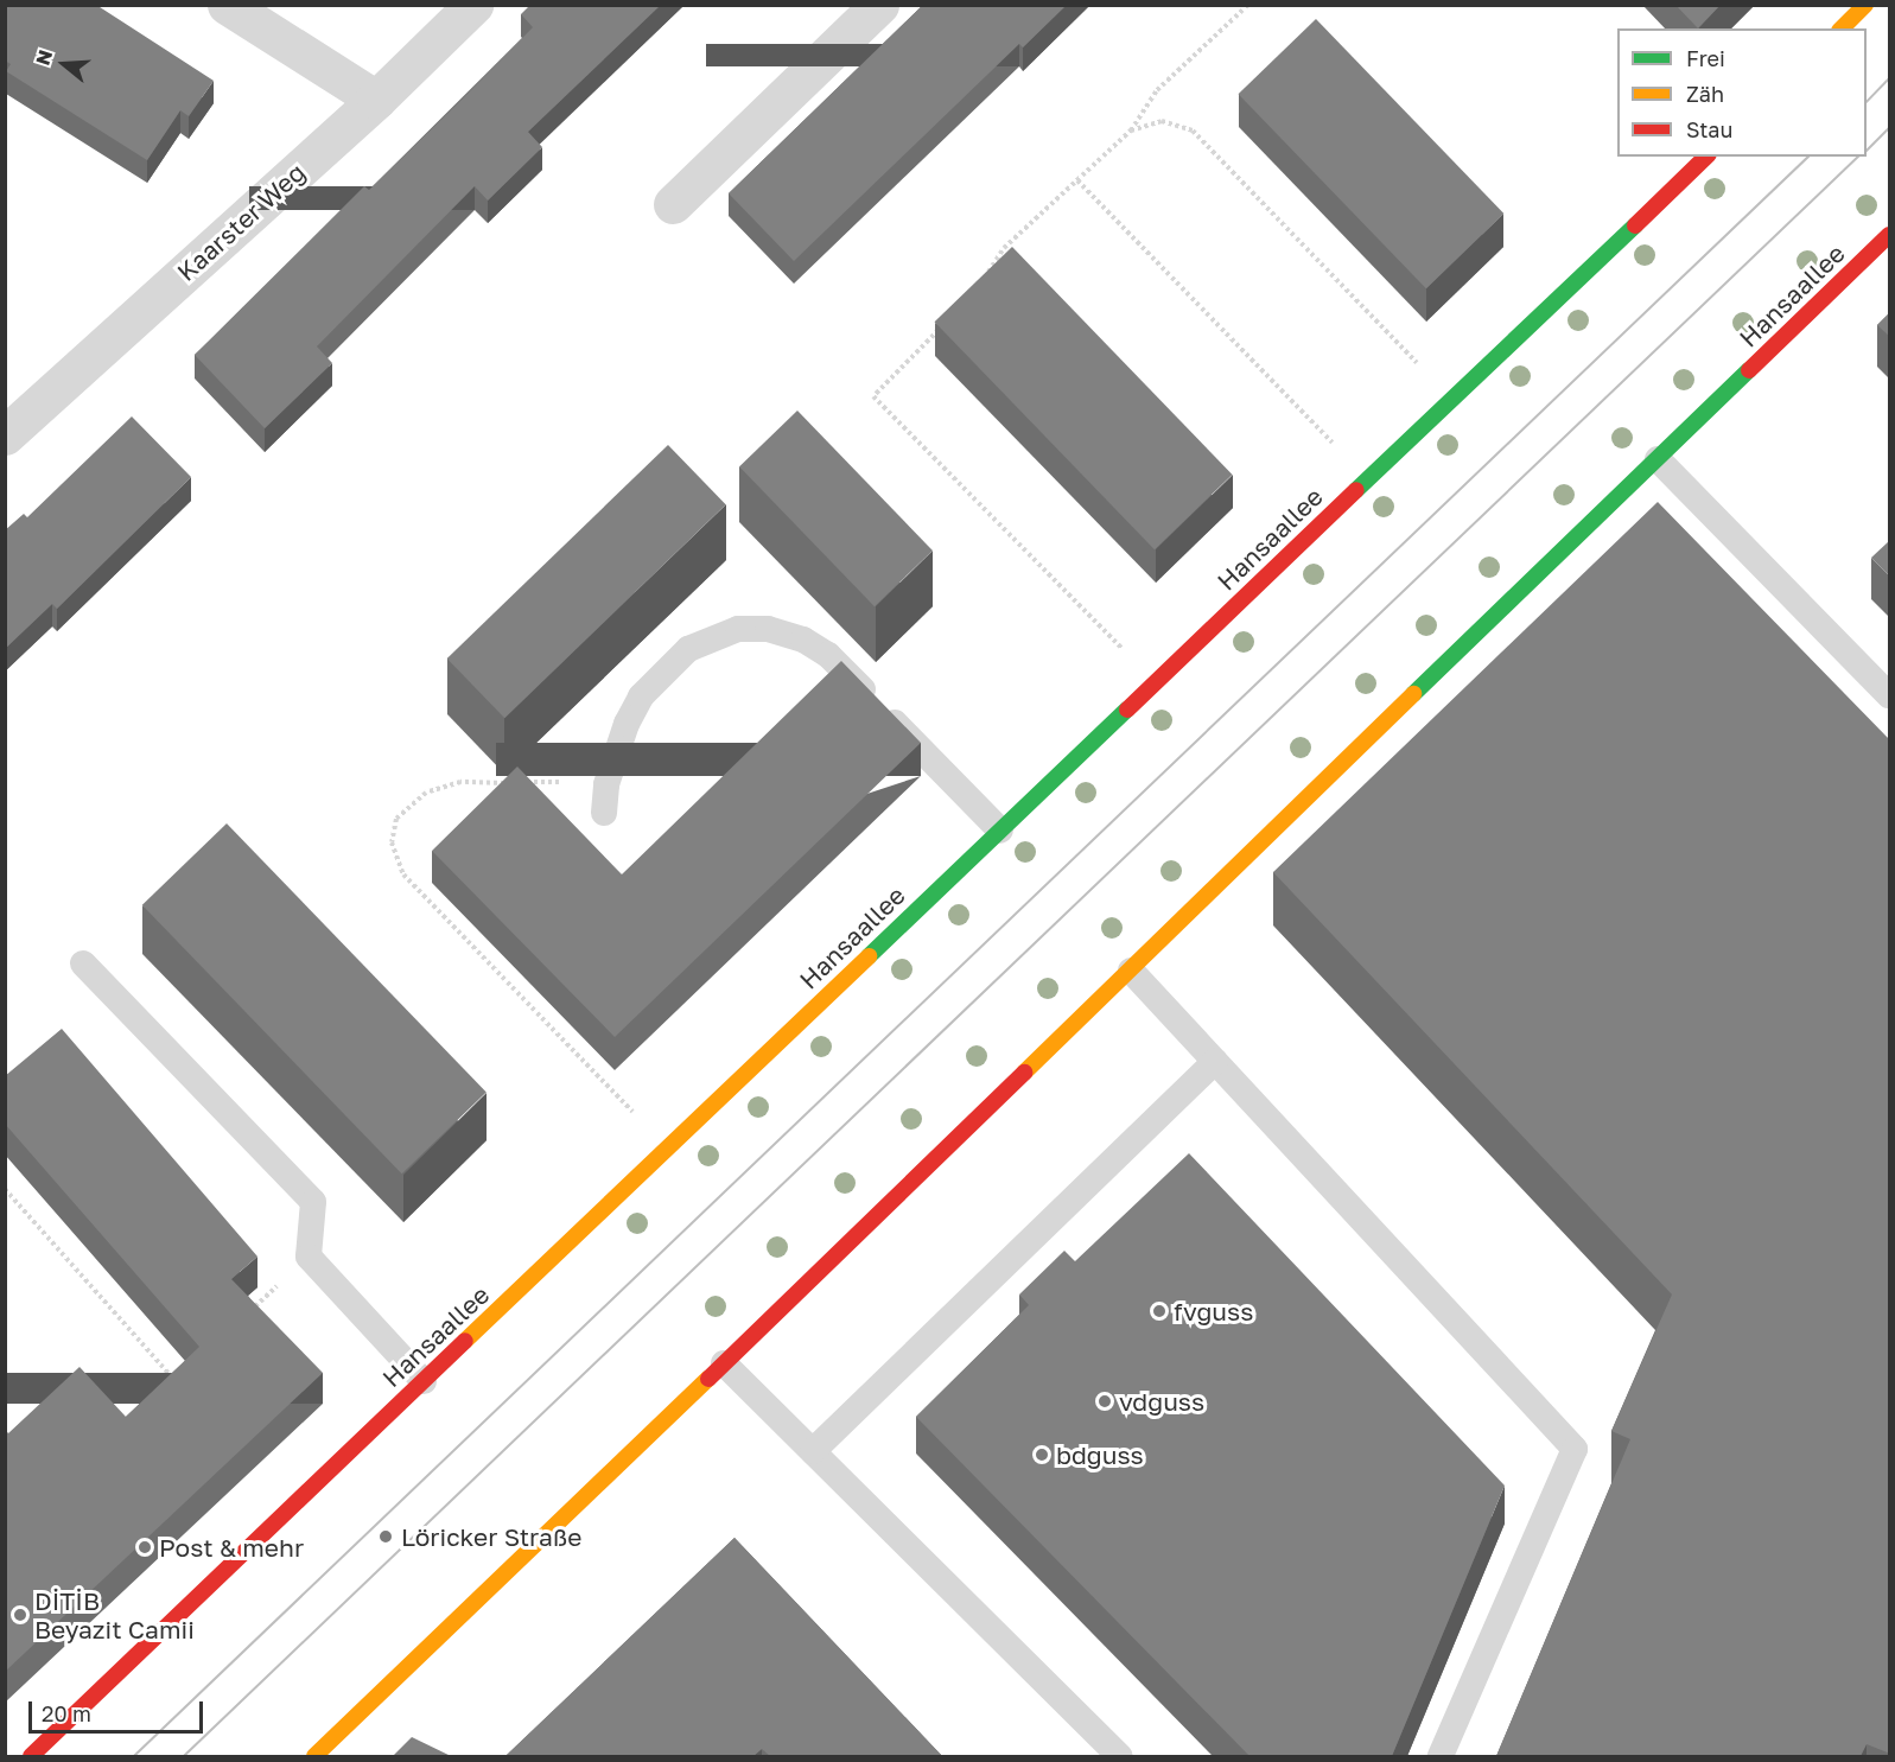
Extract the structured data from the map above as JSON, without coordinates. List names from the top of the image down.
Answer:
{
  "streets": {
    "street": ["Kaarster Weg", "Hansaallee"]
  },
  "places": [
    "fvguss",
    "vdguss",
    "bdguss",
    "Löricker Straße",
    "Post & mehr",
    "DİTİB Beyazit Camii"
  ],
  "legend": ["Frei", "Zäh", "Stau"],
  "scale_bar": "20 m",
  "north": "left"
}
